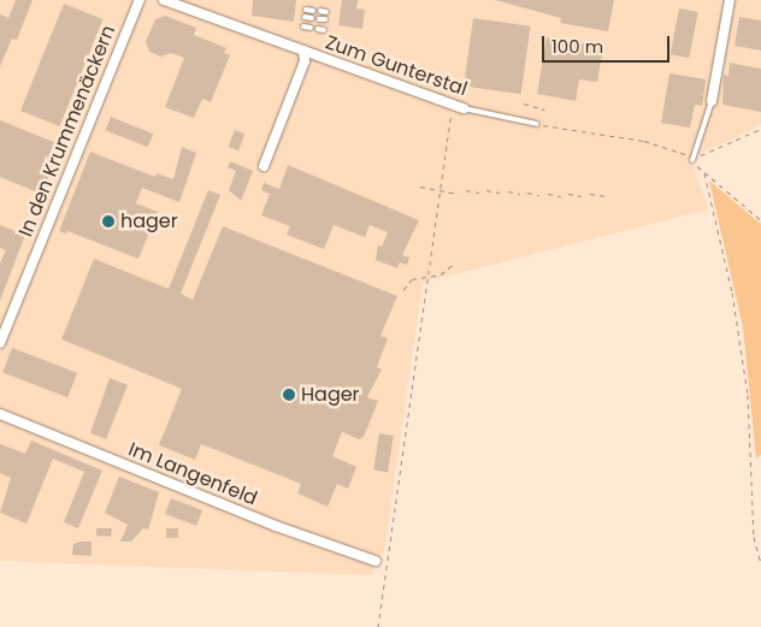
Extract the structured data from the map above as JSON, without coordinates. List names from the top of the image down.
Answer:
{
  "streets": {
    "street": ["Zum Gunterstal", "In den Krummenäckern", "Im Langenfeld"]
  },
  "places": ["hager", "Hager"],
  "scale_bar": "100 m"
}
